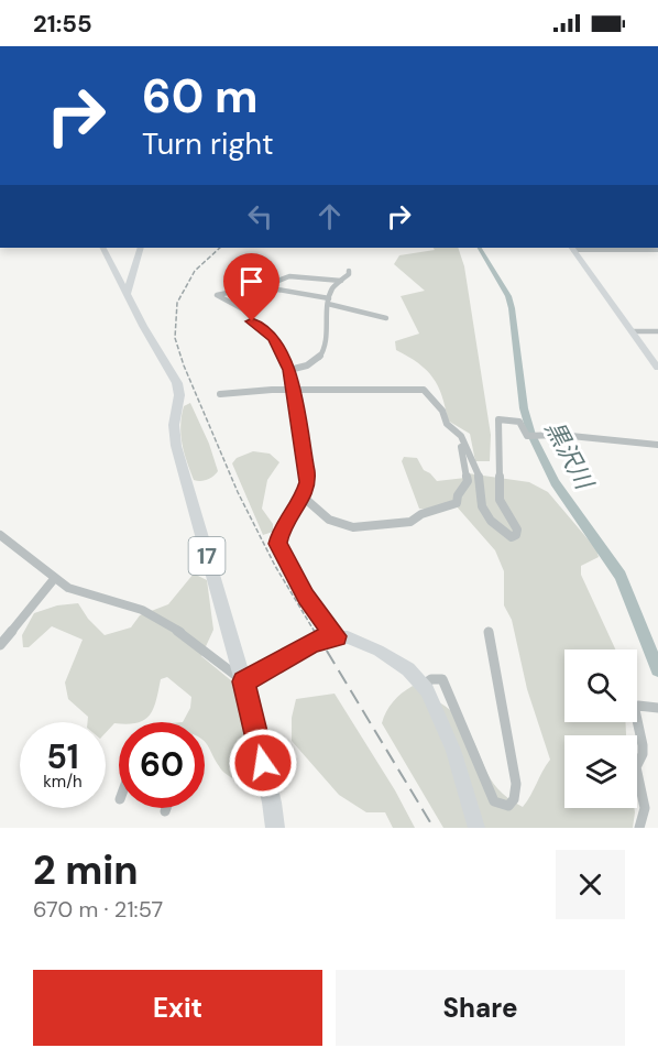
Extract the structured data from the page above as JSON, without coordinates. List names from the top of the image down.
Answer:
{
  "streets": {
    "main road": ["17"]
  },
  "water": ["黒沢川"],
  "page": {
    "status": "21:55",
    "turn": ["60 m", "Turn right"],
    "speed": "51 km/h",
    "limit": "60",
    "heading": ["2 min", "670 m · 21:57"],
    "buttons": ["Exit", "Share"]
  }
}
